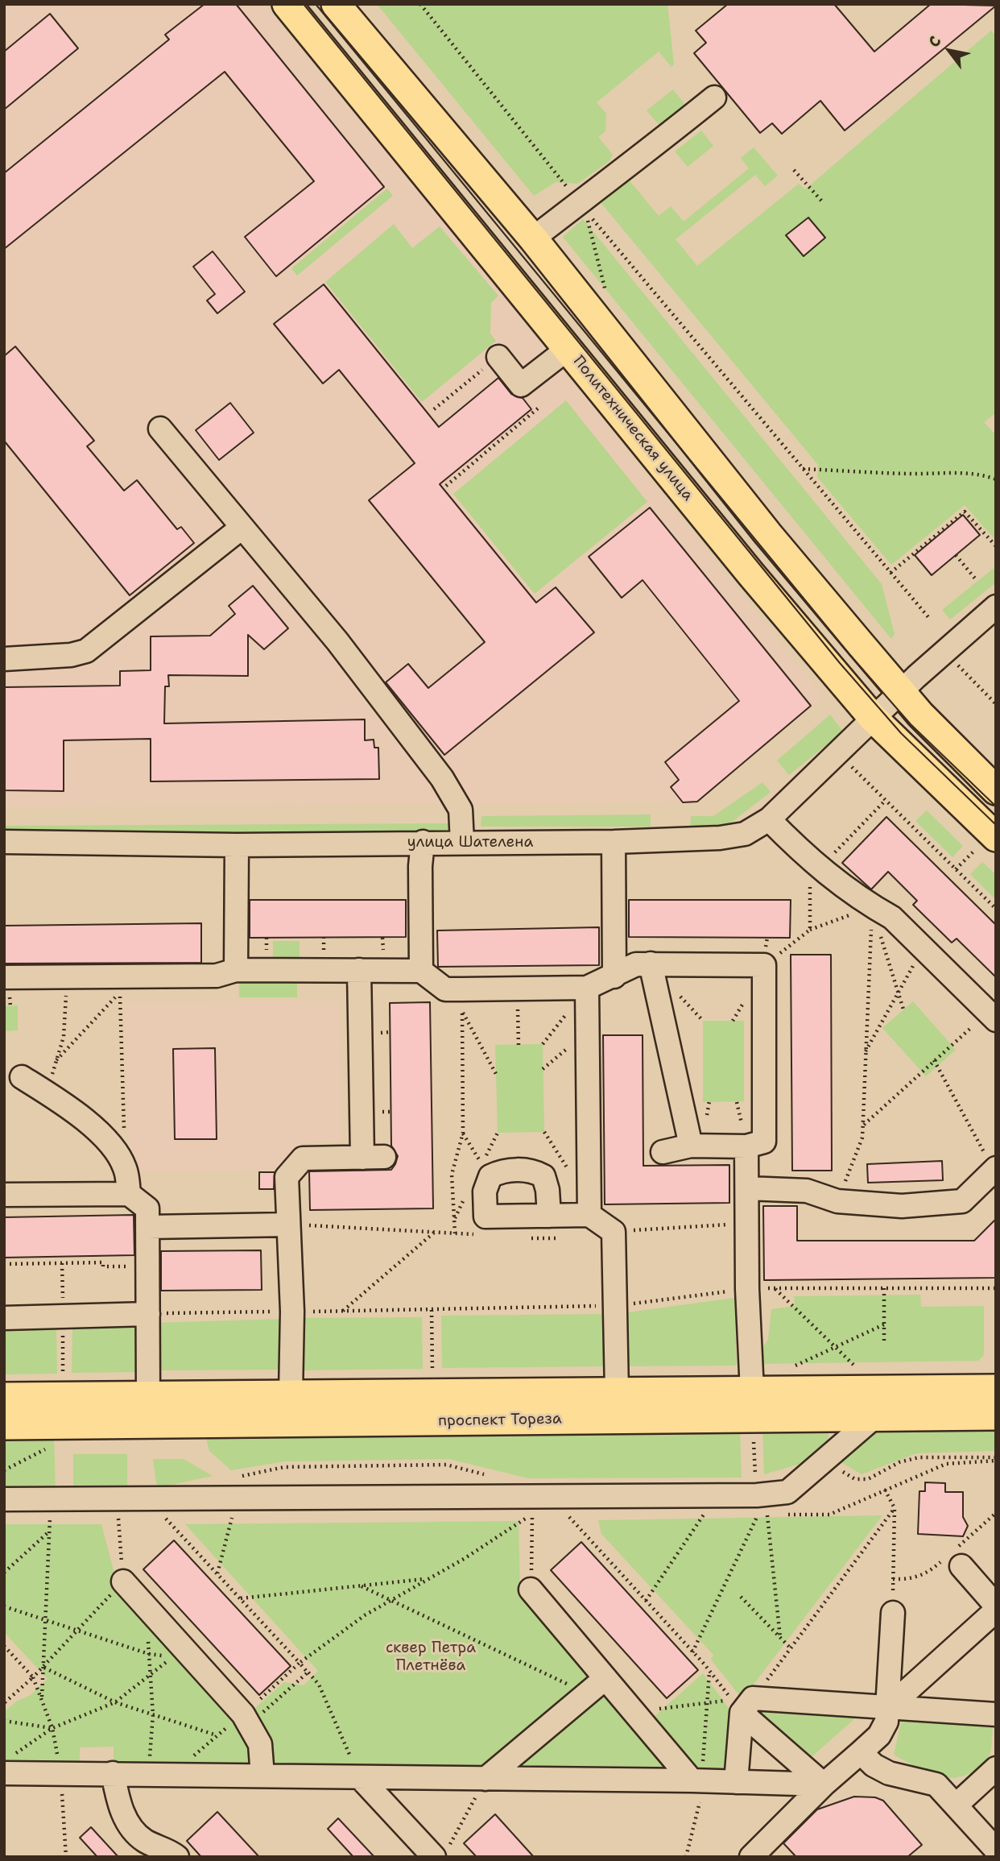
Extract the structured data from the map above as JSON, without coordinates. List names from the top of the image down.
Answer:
{
  "streets": {
    "main road": ["Политехническая улица", "проспект Тореза"],
    "street": ["улица Шателена"]
  },
  "crossings": [
    ["Политехническая улица", "улица Шателена"]
  ],
  "parks": ["сквер Петра Плетнёва"],
  "north": "top left"
}
